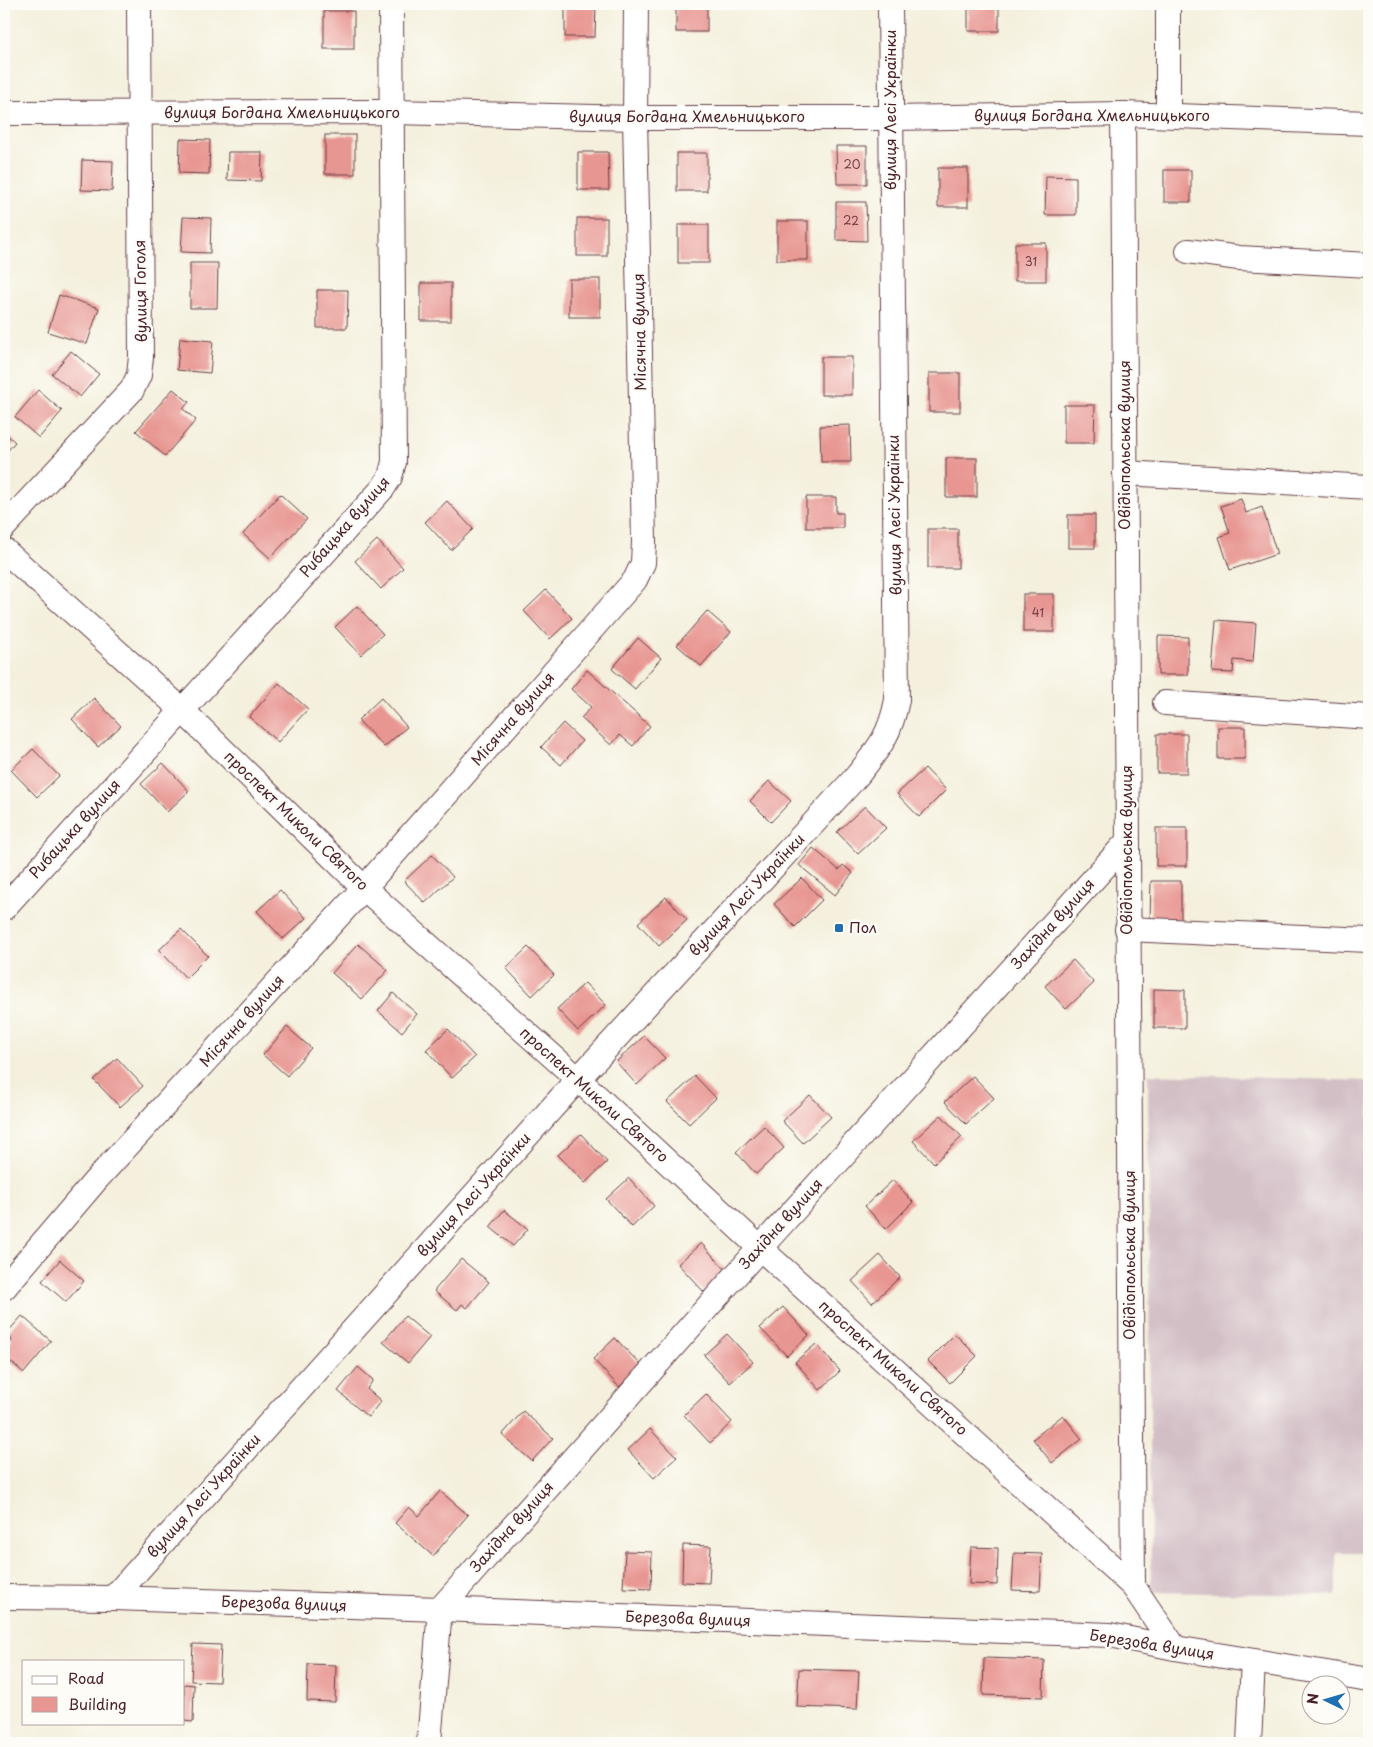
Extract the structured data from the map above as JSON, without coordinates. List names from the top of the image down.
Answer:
{
  "streets": {
    "street": [
      "вулиця Лесі Українки",
      "вулиця Богдана Хмельницького",
      "вулиця Гоголя",
      "Місячна вулиця",
      "Овідіопольська вулиця",
      "Рибацька вулиця",
      "проспект Миколи Святого",
      "Західна вулиця",
      "Березова вулиця"
    ]
  },
  "crossings": [
    ["вулиця Лесі Українки", "вулиця Богдана Хмельницького"],
    ["вулиця Лесі Українки", "проспект Миколи Святого"],
    ["вулиця Лесі Українки", "Березова вулиця"],
    ["вулиця Богдана Хмельницького", "вулиця Гоголя"],
    ["вулиця Богдана Хмельницького", "Місячна вулиця"],
    ["вулиця Богдана Хмельницького", "Овідіопольська вулиця"],
    ["вулиця Богдана Хмельницького", "Рибацька вулиця"],
    ["Місячна вулиця", "проспект Миколи Святого"],
    ["Овідіопольська вулиця", "проспект Миколи Святого"],
    ["Овідіопольська вулиця", "Західна вулиця"],
    ["Рибацька вулиця", "проспект Миколи Святого"],
    ["проспект Миколи Святого", "Західна вулиця"],
    ["проспект Миколи Святого", "Березова вулиця"],
    ["Західна вулиця", "Березова вулиця"]
  ],
  "places": {
    "transit": ["Пол"]
  },
  "house_numbers": [
    "20",
    "22",
    "31",
    "41"
  ],
  "legend": ["Road", "Building"],
  "north": "left"
}
